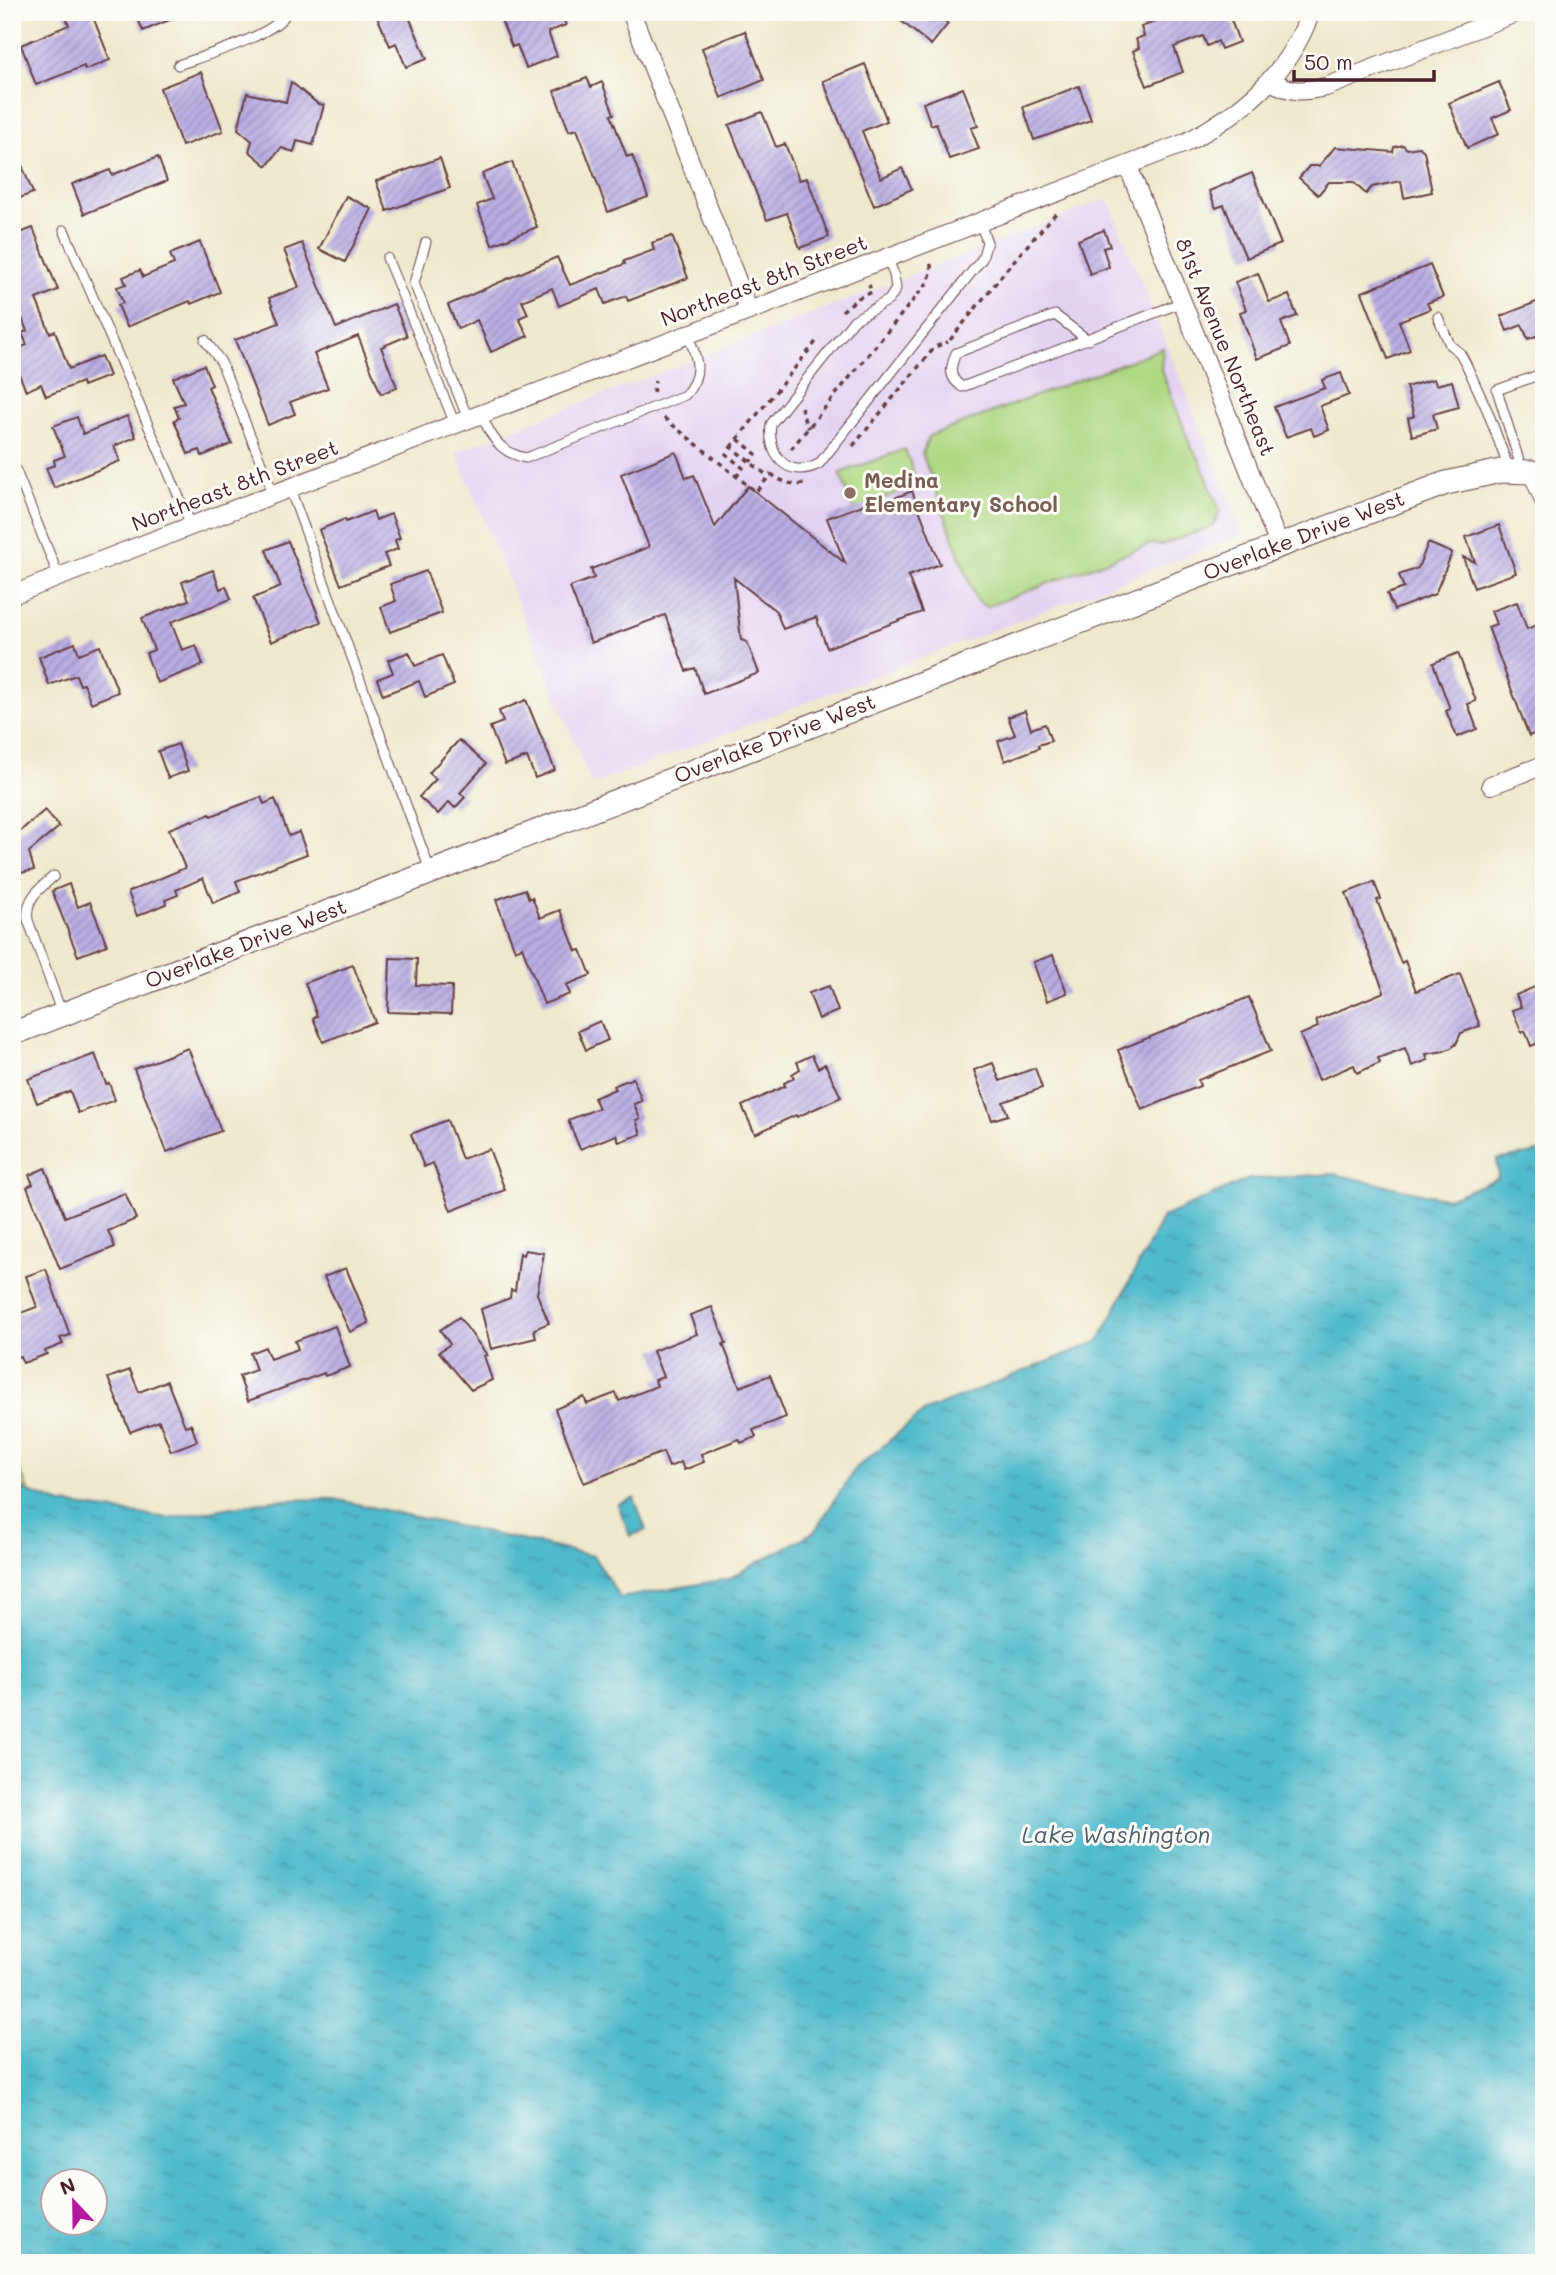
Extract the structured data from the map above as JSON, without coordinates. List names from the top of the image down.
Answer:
{
  "streets": {
    "street": ["Northeast 8th Street", "81st Avenue Northeast", "Overlake Drive West"]
  },
  "crossings": [
    ["Northeast 8th Street", "81st Avenue Northeast"],
    ["81st Avenue Northeast", "Overlake Drive West"]
  ],
  "water": ["Lake Washington"],
  "places": ["Medina Elementary School"],
  "scale_bar": "50 m",
  "north": "top"
}
